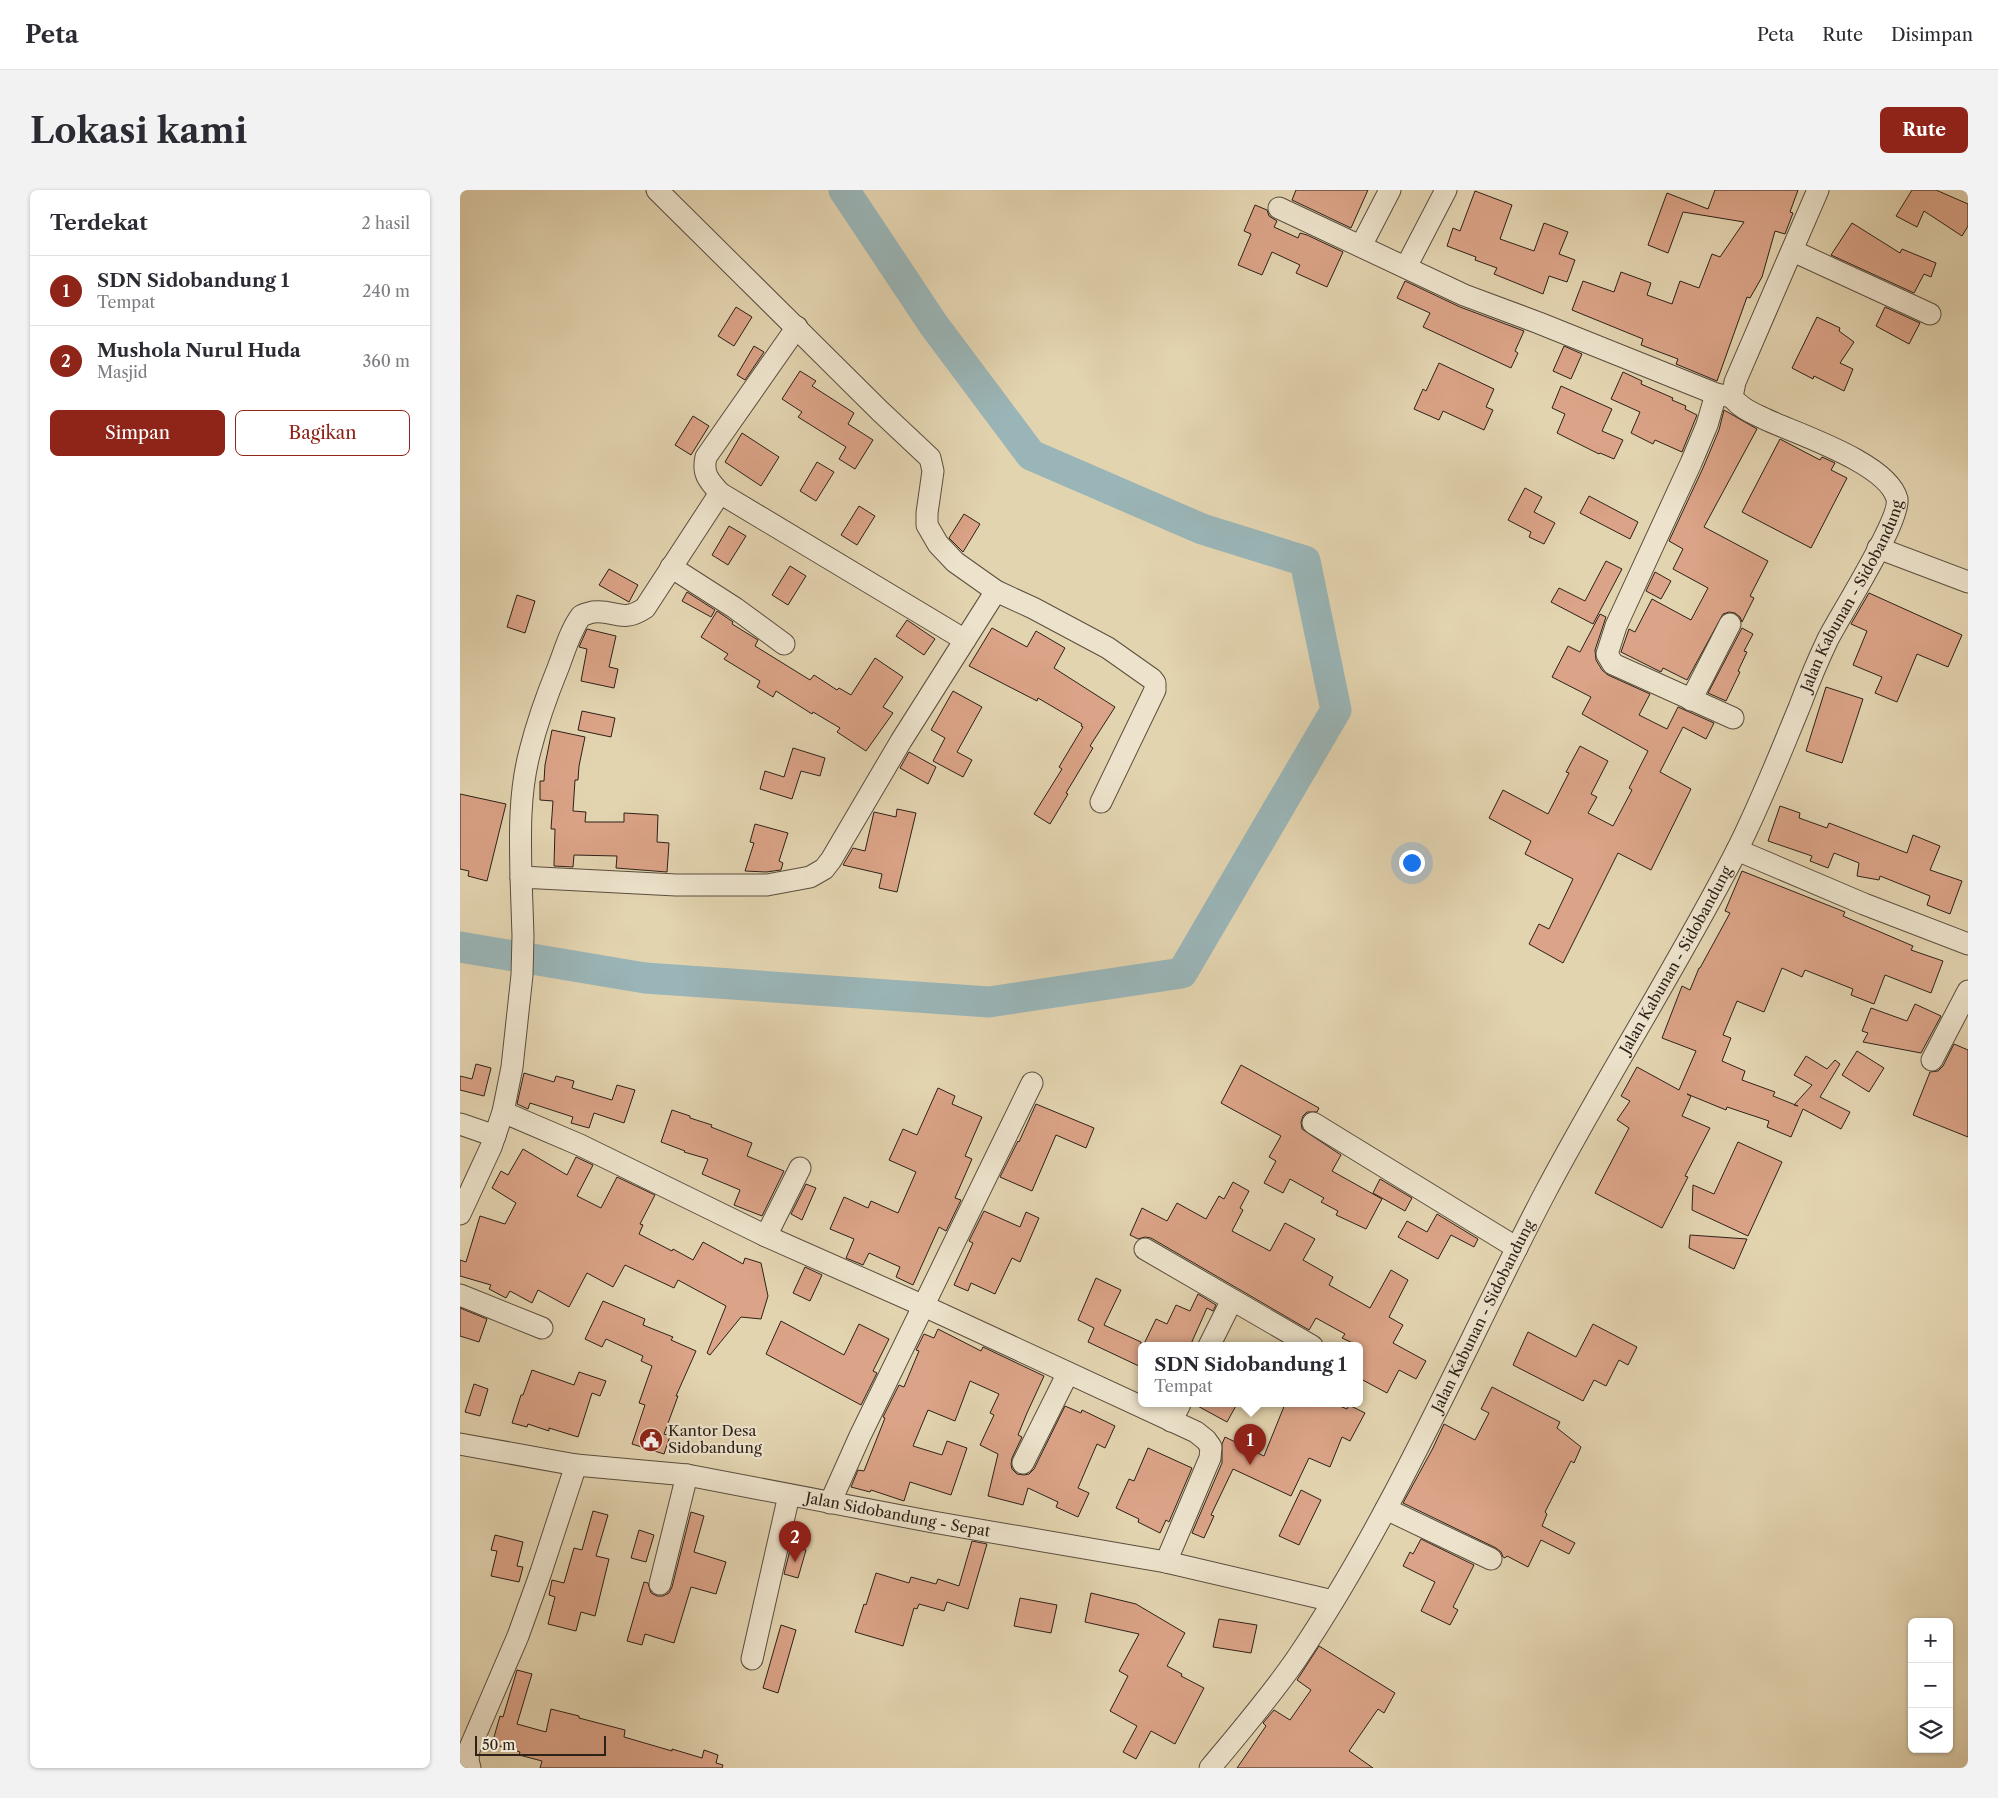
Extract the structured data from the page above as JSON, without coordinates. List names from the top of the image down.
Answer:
{
  "streets": {
    "street": ["Jalan Kabunan - Sidobandung", "Jalan Sidobandung - Sepat"]
  },
  "crossings": [
    ["Jalan Kabunan - Sidobandung", "Jalan Sidobandung - Sepat"]
  ],
  "places": {
    "public building": ["Kantor Desa Sidobandung"]
  },
  "scale_bar": "50 m",
  "page": {
    "header": "Peta",
    "nav": ["Peta", "Rute", "Disimpan"],
    "buttons": [
      "Rute",
      ["Simpan", "Bagikan"]
    ],
    "title": "Lokasi kami",
    "heading": ["Terdekat", "2 hasil"],
    "list": [
      {
        "mark": "1",
        "name": "SDN Sidobandung 1",
        "note": "Tempat",
        "value": "240 m"
      },
      {
        "mark": "2",
        "name": "Mushola Nurul Huda",
        "note": "Masjid",
        "value": "360 m"
      }
    ],
    "popup": ["SDN Sidobandung 1", "Tempat"],
    "pins": ["1", "2"],
    "map_buttons": ["+", "−"],
    "scale": "50 m"
  }
}
